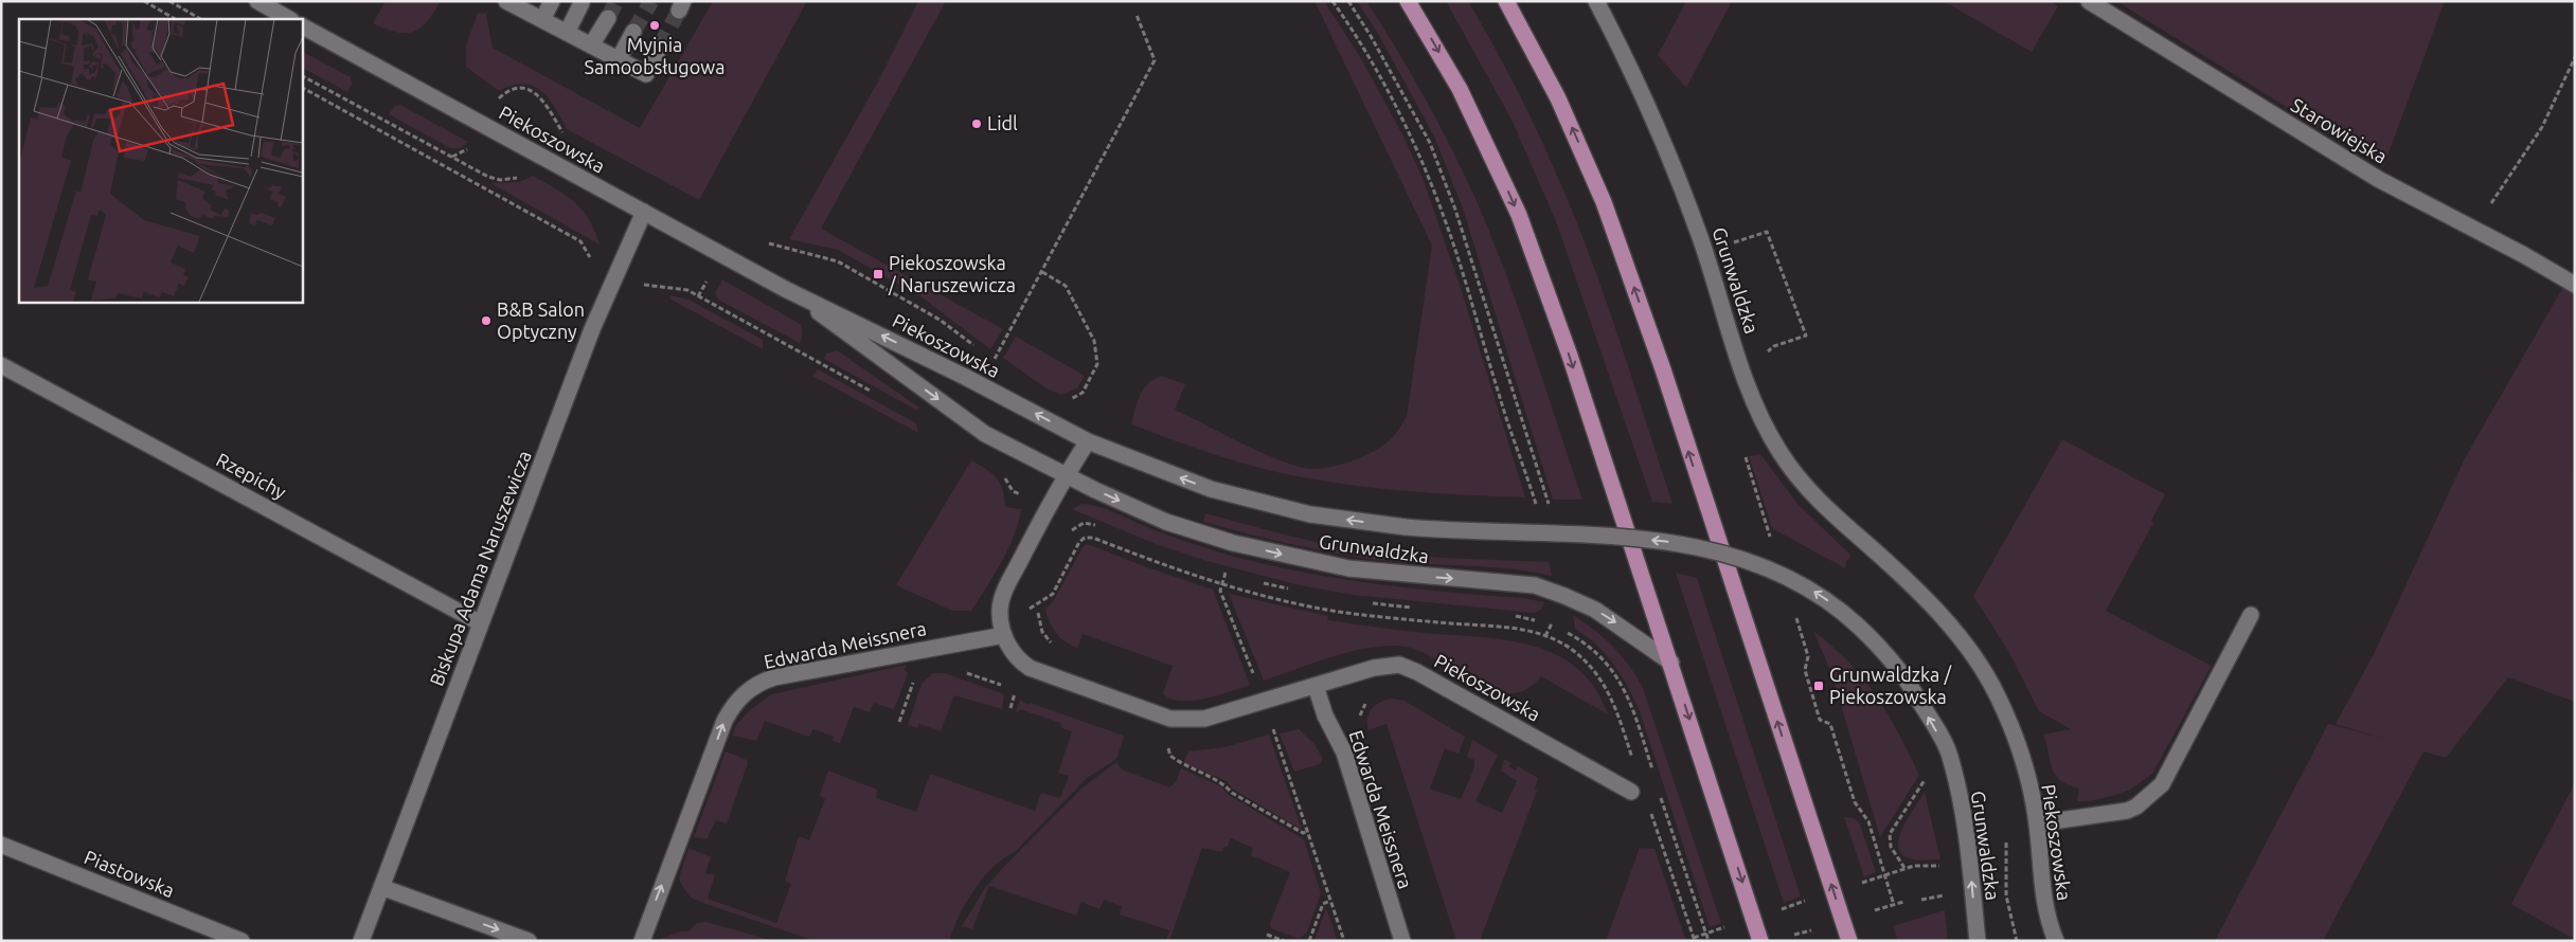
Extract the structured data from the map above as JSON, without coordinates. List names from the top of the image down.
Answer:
{
  "streets": {
    "street": [
      "Starowiejska",
      "Piekoszowska",
      "Grunwaldzka",
      "Rzepichy",
      "Biskupa Adama Naruszewicza",
      "Edwarda Meissnera",
      "Piastowska"
    ]
  },
  "crossings": [
    ["Piekoszowska", "Grunwaldzka"],
    ["Piekoszowska", "Biskupa Adama Naruszewicza"],
    ["Piekoszowska", "Edwarda Meissnera"],
    ["Rzepichy", "Biskupa Adama Naruszewicza"]
  ],
  "one_way": ["Edwarda Meissnera"],
  "places": {
    "other": ["Myjnia Samoobsługowa", "Lidl", "B&B Salon Optyczny"],
    "transit": ["Piekoszowska / Naruszewicza", "Grunwaldzka / Piekoszowska"]
  }
}
